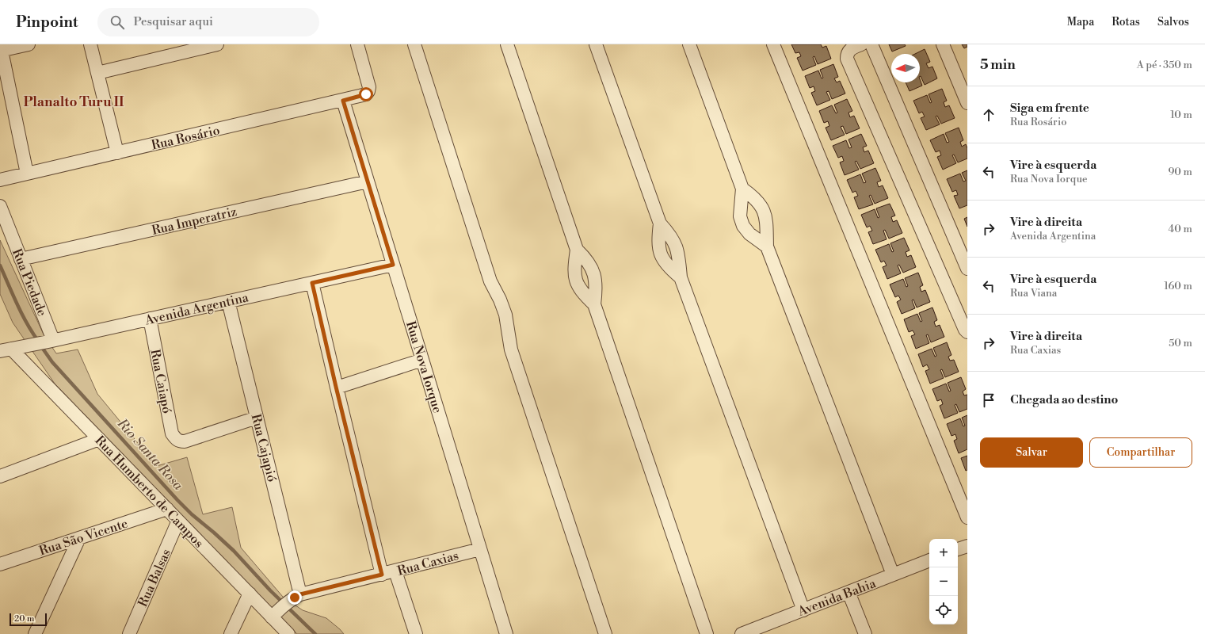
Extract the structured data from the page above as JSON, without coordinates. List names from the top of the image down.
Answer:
{
  "streets": {
    "street": [
      "Rua Rosário",
      "Rua Imperatriz",
      "Rua Piedade",
      "Avenida Argentina",
      "Rua Nova Iorque",
      "Rua Caiapó",
      "Rua Cajapió",
      "Rua Humberto de Campos",
      "Rua São Vicente",
      "Rua Caxias",
      "Rua Balsas",
      "Avenida Bahia"
    ]
  },
  "crossings": [
    ["Rua Rosário", "Rua Nova Iorque"],
    ["Rua Imperatriz", "Rua Piedade"],
    ["Rua Imperatriz", "Rua Nova Iorque"],
    ["Rua Piedade", "Avenida Argentina"],
    ["Avenida Argentina", "Rua Nova Iorque"],
    ["Avenida Argentina", "Rua Caiapó"],
    ["Avenida Argentina", "Rua Cajapió"],
    ["Avenida Argentina", "Rua Humberto de Campos"],
    ["Rua Nova Iorque", "Rua Caxias"],
    ["Rua Caiapó", "Rua Cajapió"],
    ["Rua Cajapió", "Rua Caxias"],
    ["Rua Humberto de Campos", "Rua São Vicente"],
    ["Rua Humberto de Campos", "Rua Caxias"],
    ["Rua Humberto de Campos", "Rua Balsas"]
  ],
  "districts": ["Planalto Turu II"],
  "water": ["Rio Santa Rosa"],
  "scale_bar": "20 m",
  "north": "left",
  "page": {
    "header": "Pinpoint",
    "search": "Pesquisar aqui",
    "nav": ["Mapa", "Rotas", "Salvos"],
    "heading": ["5 min", "A pé · 350 m"],
    "list": [
      ["Siga em frente", "Rua Rosário", "10 m"],
      ["Vire à esquerda", "Rua Nova Iorque", "90 m"],
      ["Vire à direita", "Avenida Argentina", "40 m"],
      ["Vire à esquerda", "Rua Viana", "160 m"],
      ["Vire à direita", "Rua Caxias", "50 m"],
      "Chegada ao destino"
    ],
    "buttons": ["Salvar", "Compartilhar"],
    "map_buttons": ["+", "−"],
    "scale": "20 m"
  }
}
